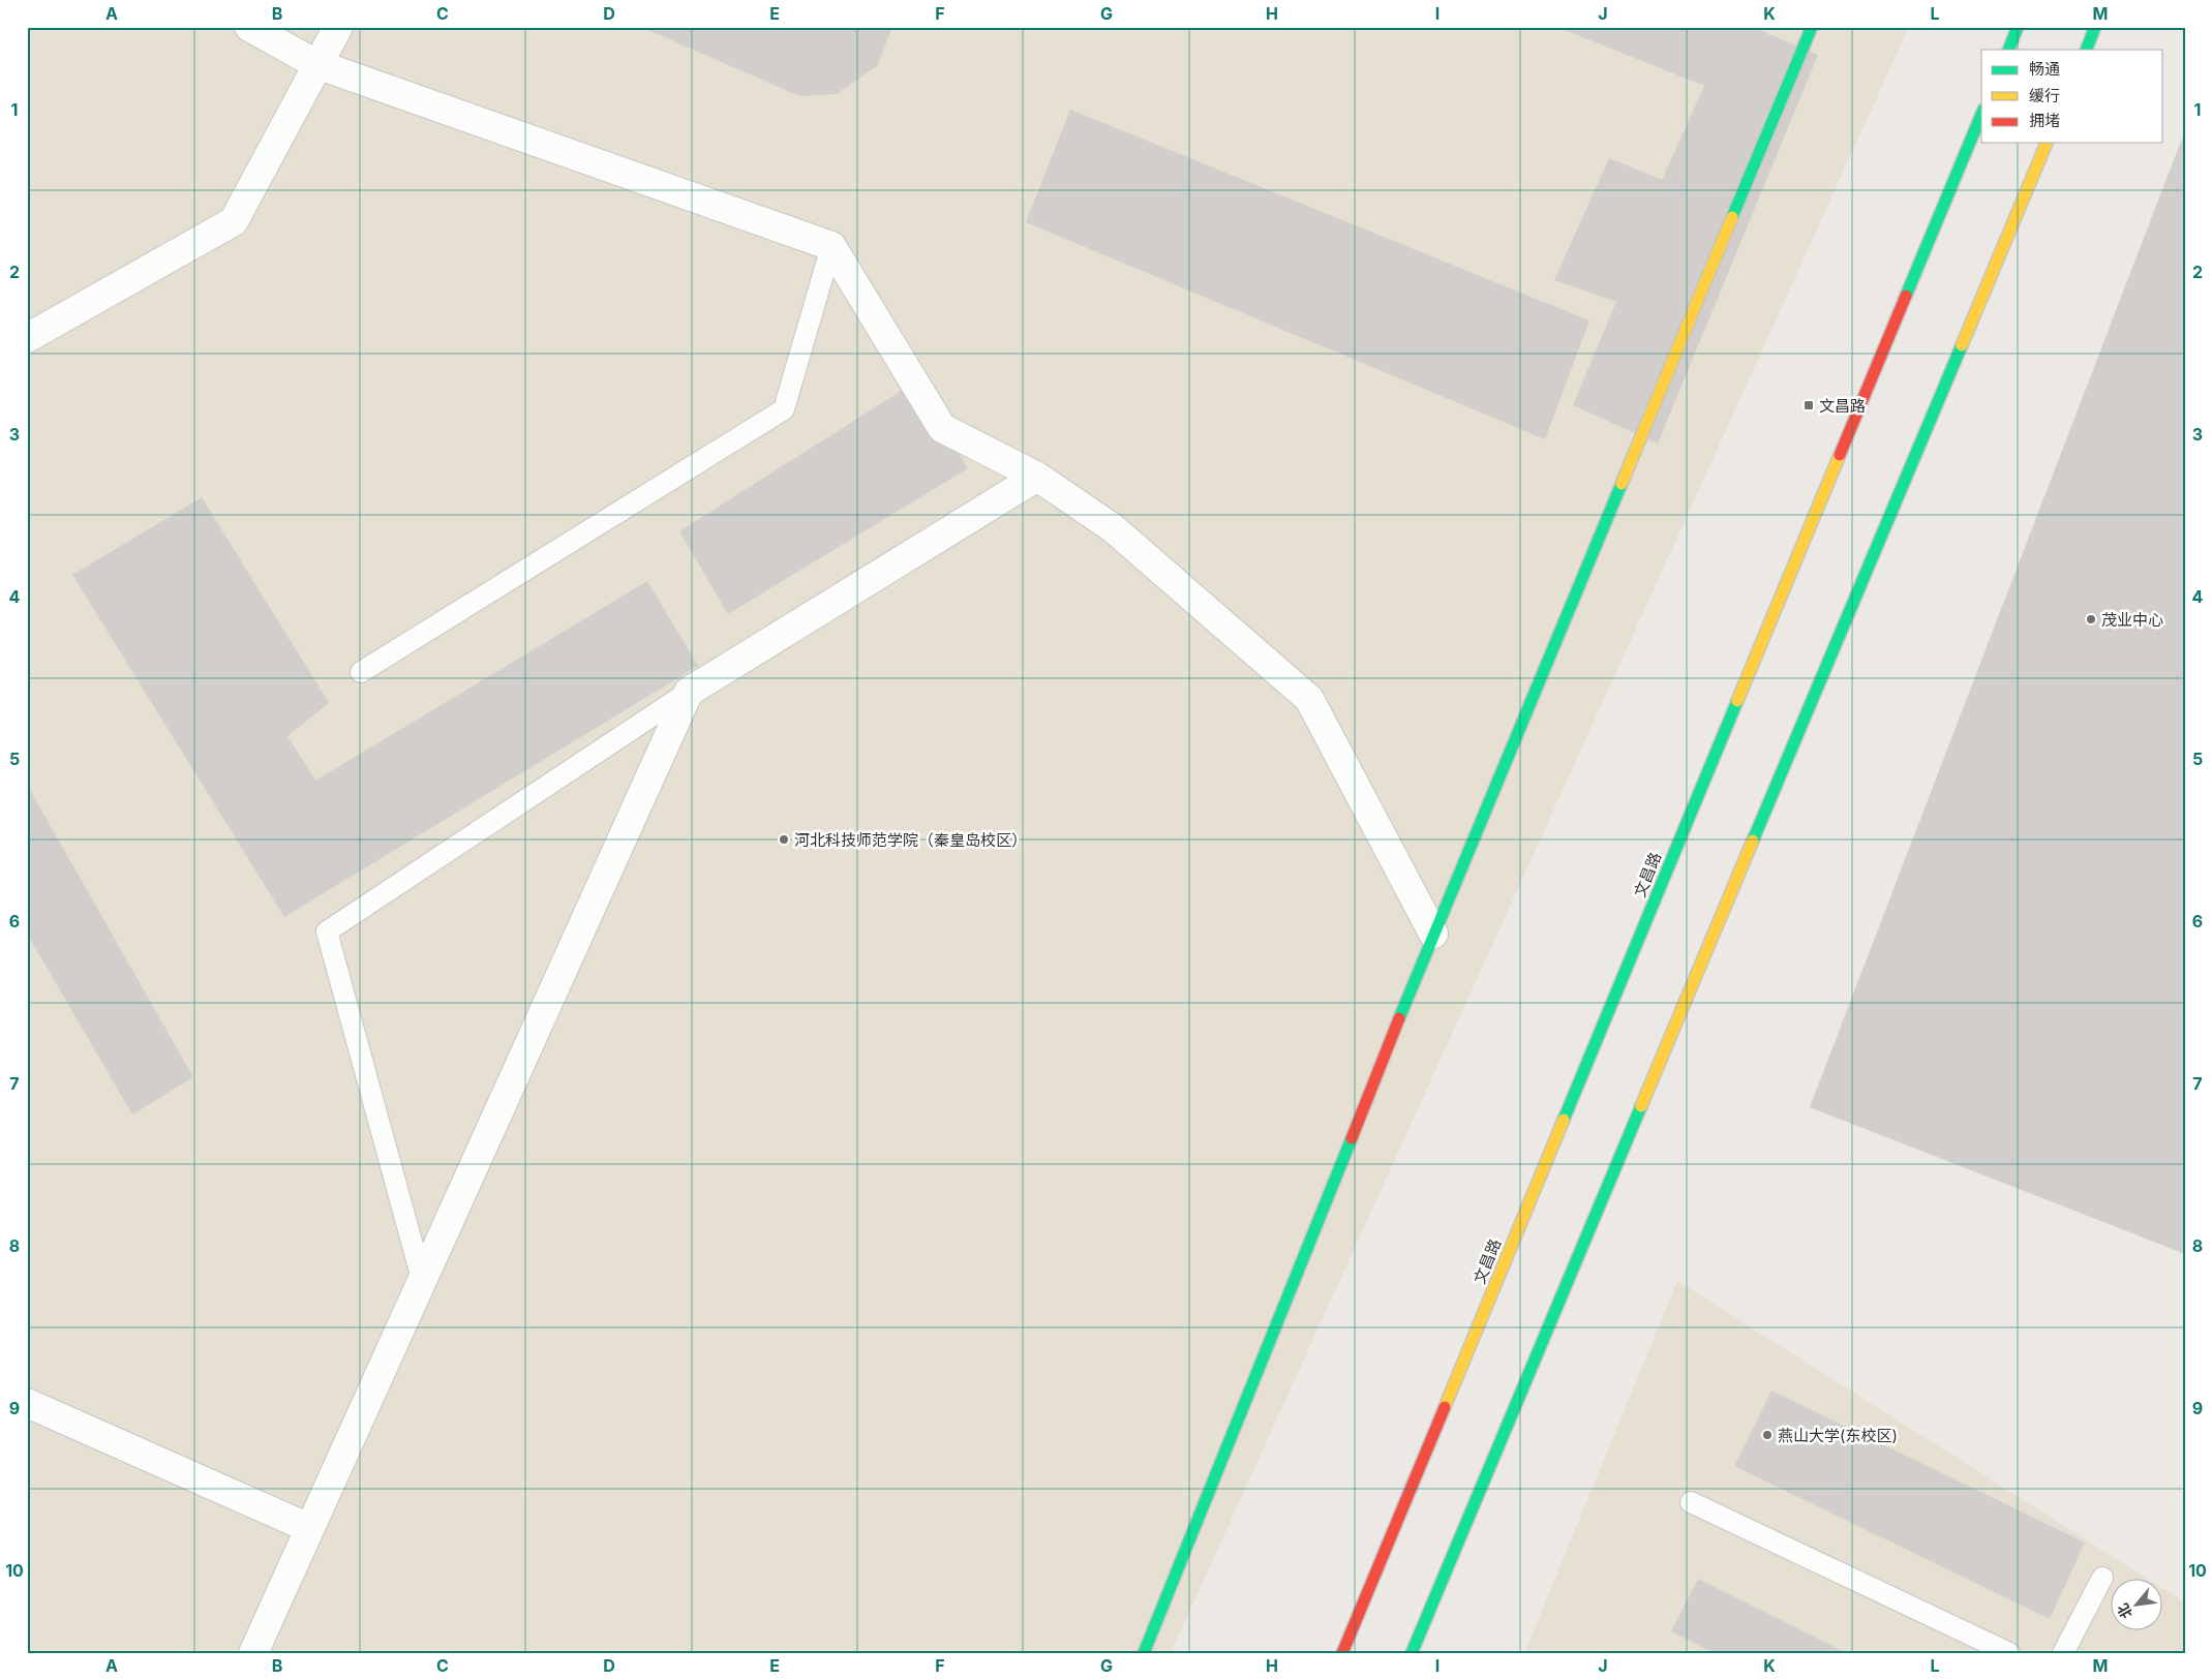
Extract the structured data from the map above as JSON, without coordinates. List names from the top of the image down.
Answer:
{
  "streets": {
    "main road": ["文昌路"]
  },
  "places": {
    "transit": ["文昌路"],
    "other": ["茂业中心", "河北科技师范学院（秦皇岛校区）", "燕山大学(东校区)"]
  },
  "legend": ["畅通", "缓行", "拥堵"],
  "north": "bottom left",
  "grid": {
    "columns": [
      "A",
      "B",
      "C",
      "D",
      "E",
      "F",
      "G",
      "H",
      "I",
      "J",
      "K",
      "L",
      "M"
    ],
    "rows": [
      "1",
      "2",
      "3",
      "4",
      "5",
      "6",
      "7",
      "8",
      "9",
      "10"
    ]
  }
}
